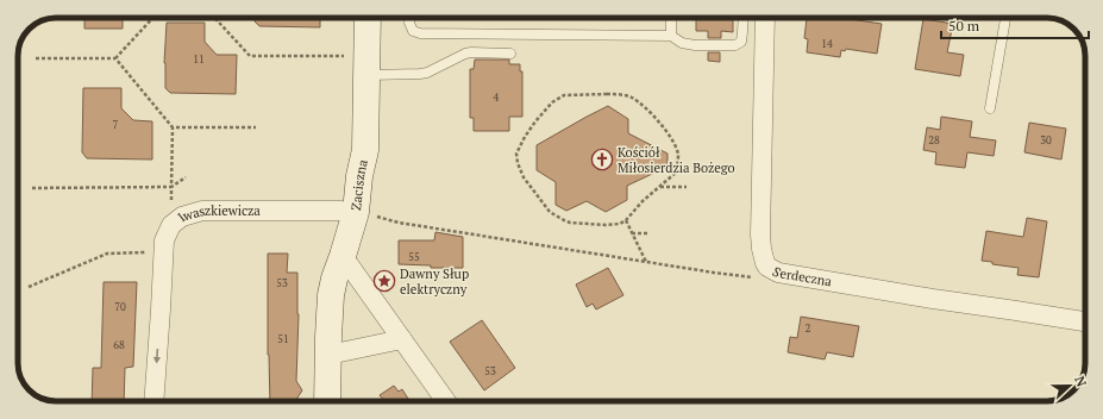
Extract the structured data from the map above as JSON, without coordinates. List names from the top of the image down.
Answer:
{
  "streets": {
    "street": ["Zaciszna", "Iwaszkiewicza", "Serdeczna"]
  },
  "crossings": [
    ["Zaciszna", "Iwaszkiewicza"]
  ],
  "one_way": ["Iwaszkiewicza"],
  "places": {
    "church": ["Kościół Miłosierdzia Bożego"],
    "place": ["Dawny Słup elektryczny"]
  },
  "house_numbers": [
    "14",
    "11",
    "4",
    "7",
    "28",
    "30",
    "55",
    "53",
    "70",
    "2",
    "51",
    "68",
    "53"
  ],
  "scale_bar": "50 m",
  "north": "right"
}
